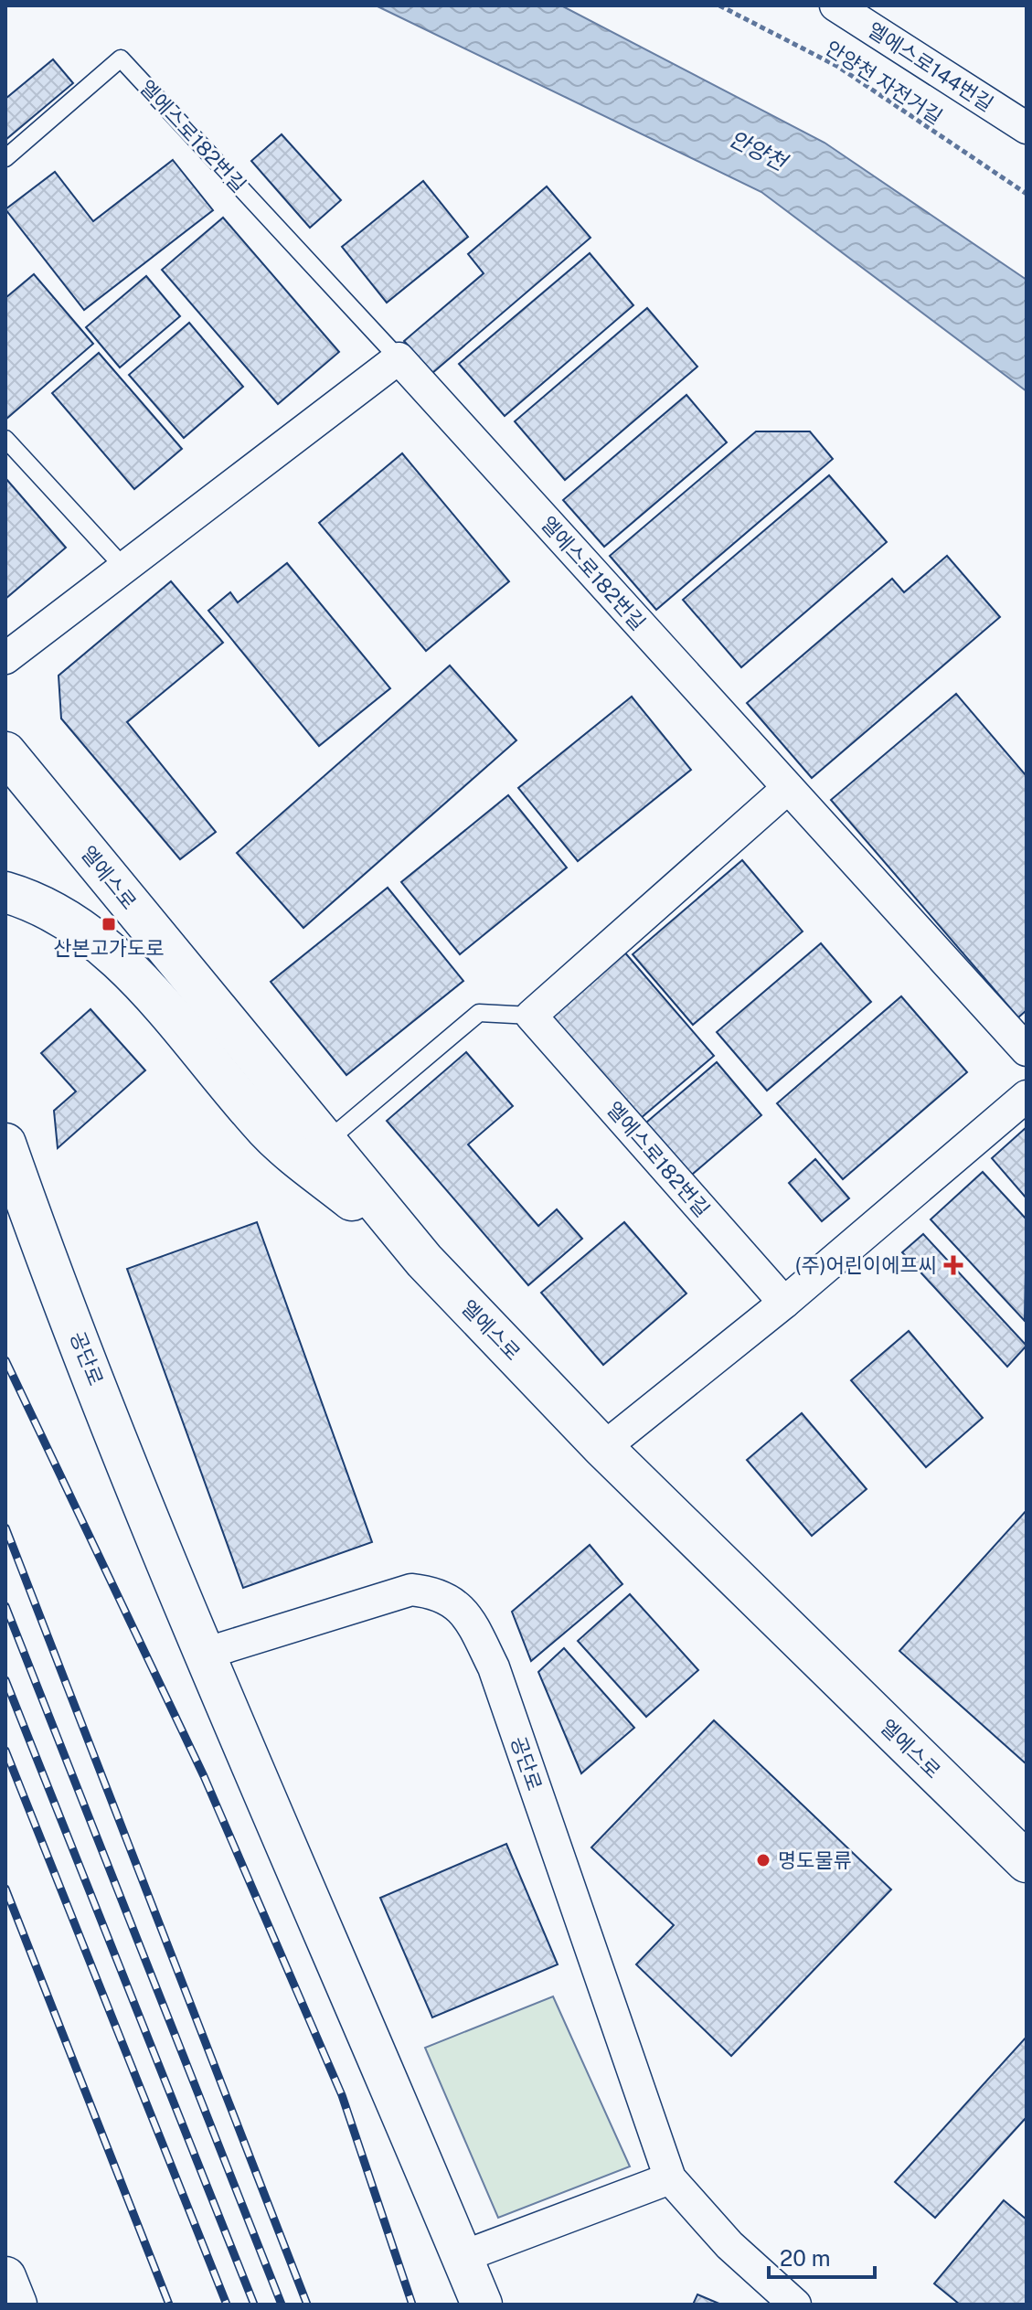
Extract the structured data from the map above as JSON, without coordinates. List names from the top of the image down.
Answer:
{
  "streets": {
    "street": [
      "엘에스로144번길",
      "엘에스로182번길",
      "엘에스로",
      "공단로"
    ],
    "path": ["안양천 자전거길"]
  },
  "water": ["안양천"],
  "places": {
    "transit": ["산본고가도로"],
    "health": ["(주)어린이에프씨"],
    "other": ["명도물류"]
  },
  "scale_bar": "20 m"
}
